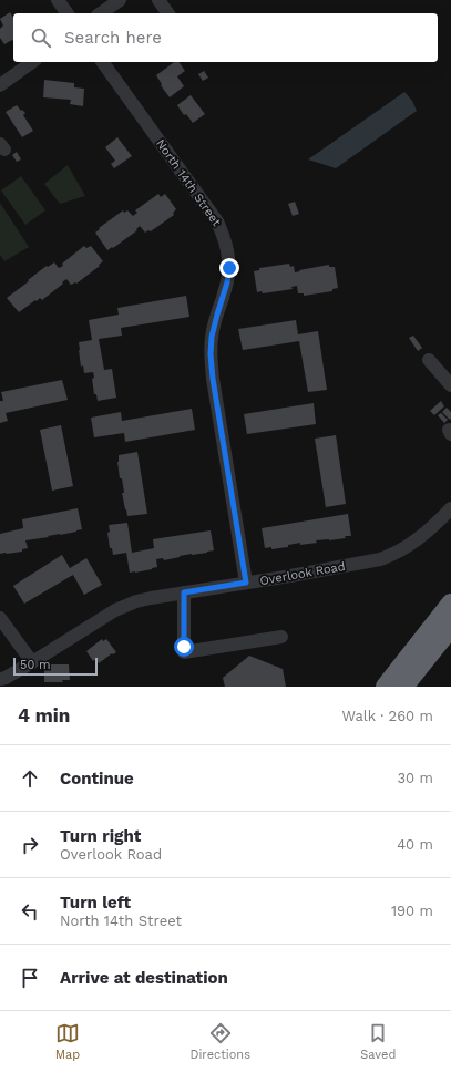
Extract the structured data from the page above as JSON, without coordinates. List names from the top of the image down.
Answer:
{
  "streets": {
    "street": ["North 14th Street", "Overlook Road"]
  },
  "crossings": [
    ["North 14th Street", "Overlook Road"]
  ],
  "scale_bar": "50 m",
  "page": {
    "search": "Search here",
    "scale": "50 m",
    "heading": ["4 min", "Walk · 260 m"],
    "list": [
      ["Continue", "30 m"],
      ["Turn right", "Overlook Road", "40 m"],
      ["Turn left", "North 14th Street", "190 m"],
      "Arrive at destination"
    ],
    "nav": ["Map", "Directions", "Saved"]
  }
}
